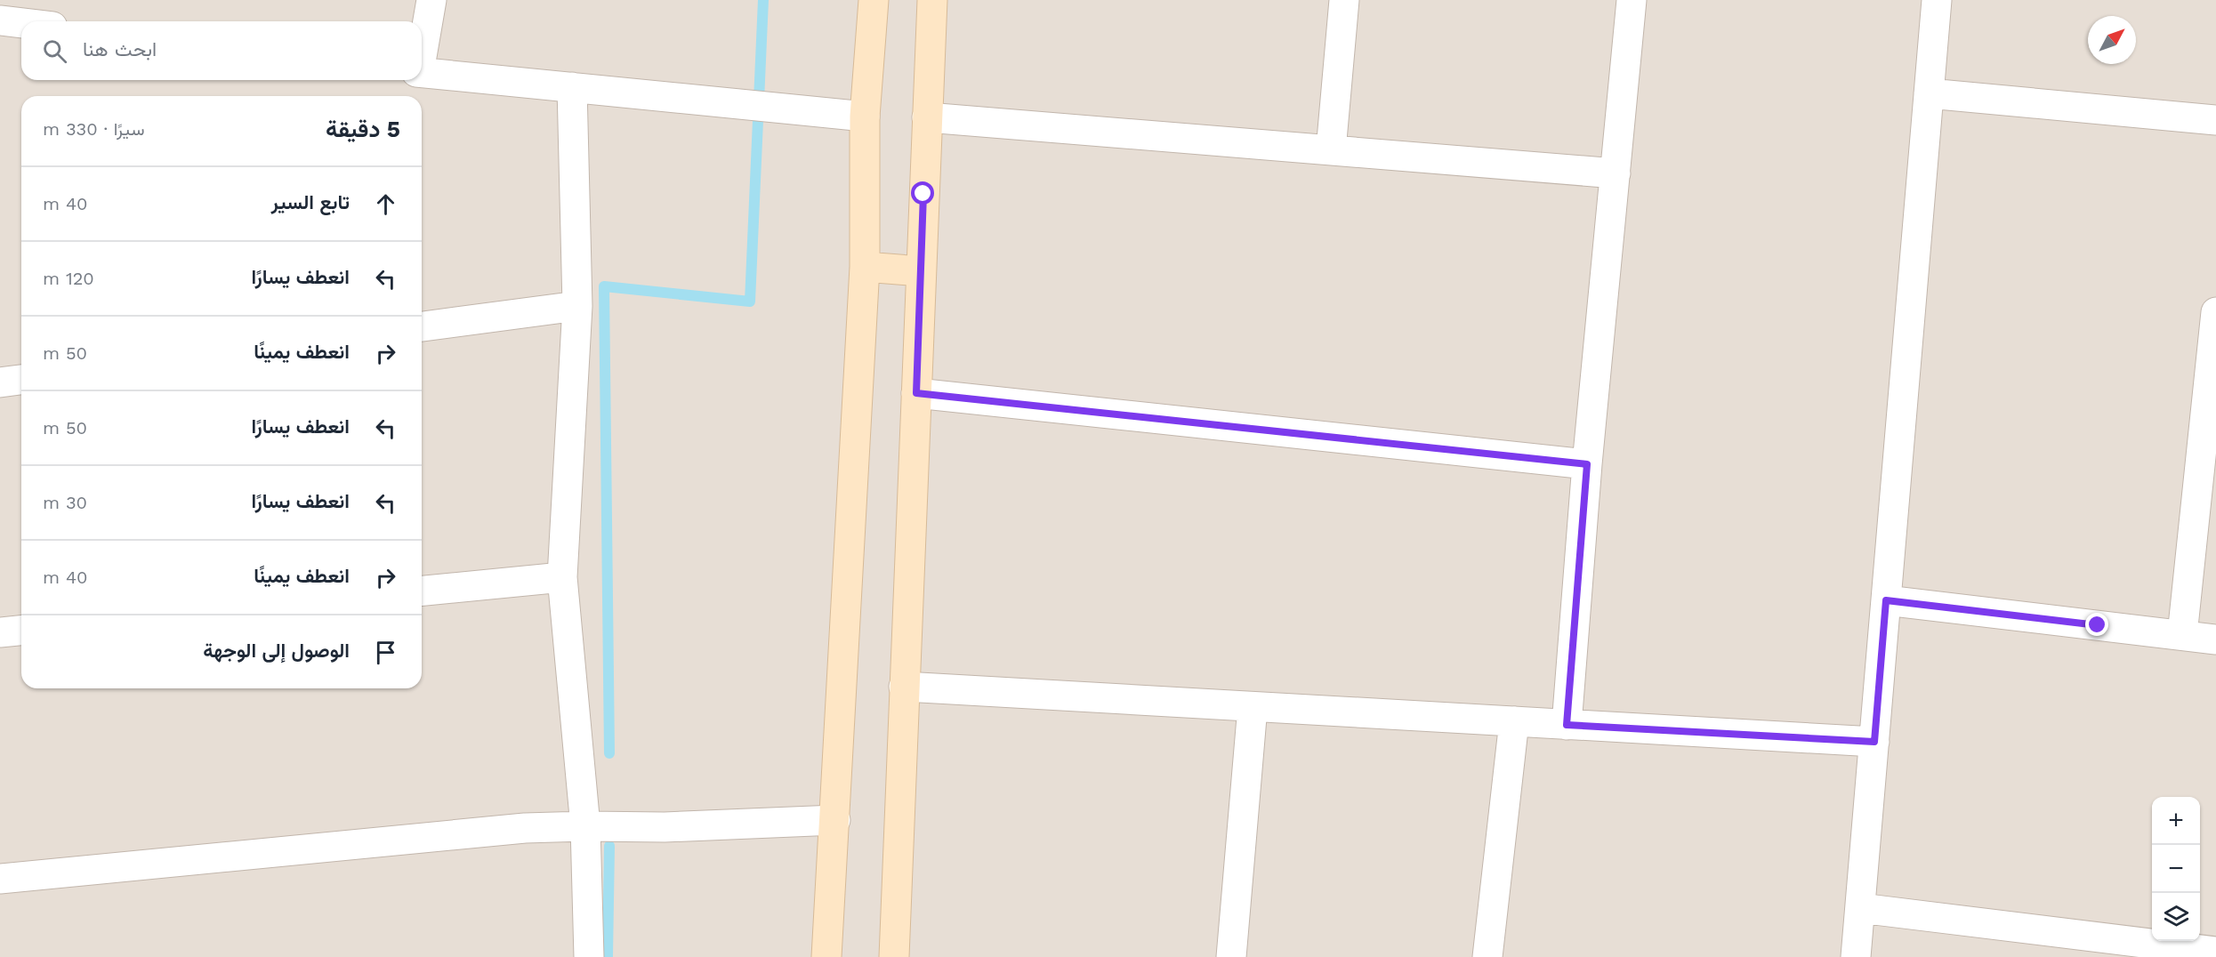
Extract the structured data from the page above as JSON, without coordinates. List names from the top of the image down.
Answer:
{
  "north": "top right",
  "page": {
    "search": "ابحث هنا",
    "heading": ["5 دقيقة", "سيرًا · 330 m"],
    "list": [
      ["تابع السير", "40 m"],
      ["انعطف يسارًا", "120 m"],
      ["انعطف يمينًا", "50 m"],
      ["انعطف يسارًا", "50 m"],
      ["انعطف يسارًا", "30 m"],
      ["انعطف يمينًا", "40 m"],
      "الوصول إلى الوجهة"
    ],
    "map_buttons": ["+", "−"]
  }
}
